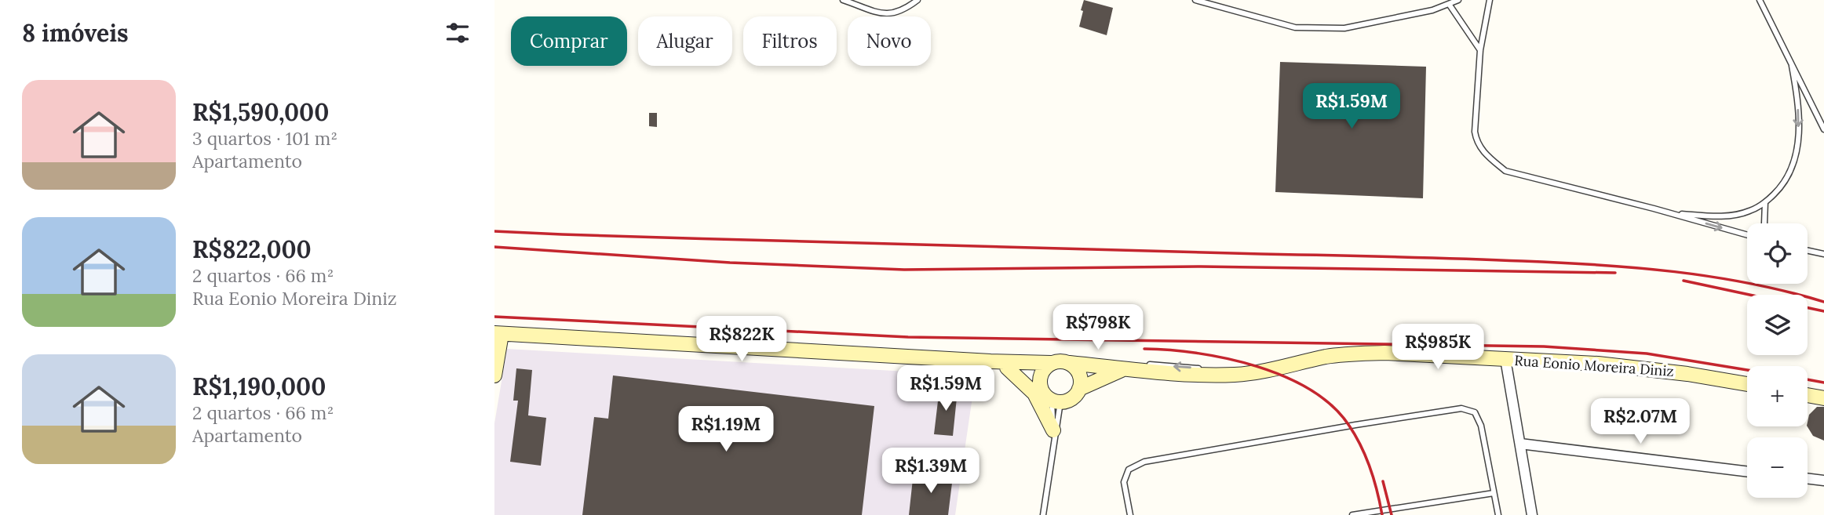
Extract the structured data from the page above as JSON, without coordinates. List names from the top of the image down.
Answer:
{
  "streets": {
    "main road": ["Rua Eonio Moreira Diniz"]
  },
  "page": {
    "heading": "8 imóveis",
    "chip": [
      "Comprar",
      "Alugar",
      "Filtros",
      "Novo"
    ],
    "list": [
      {
        "name": "R$1,590,000",
        "note": "3 quartos · 101 m² · Apartamento"
      },
      {
        "name": "R$822,000",
        "note": "2 quartos · 66 m² · Rua Eonio Moreira Diniz"
      },
      {
        "name": "R$1,190,000",
        "note": "2 quartos · 66 m² · Apartamento"
      }
    ],
    "price": [
      "R$1.59M",
      "R$798K",
      "R$822K",
      "R$985K",
      "R$1.59M",
      "R$2.07M",
      "R$1.19M",
      "R$1.39M"
    ],
    "map_buttons": ["+", "−"]
  }
}
